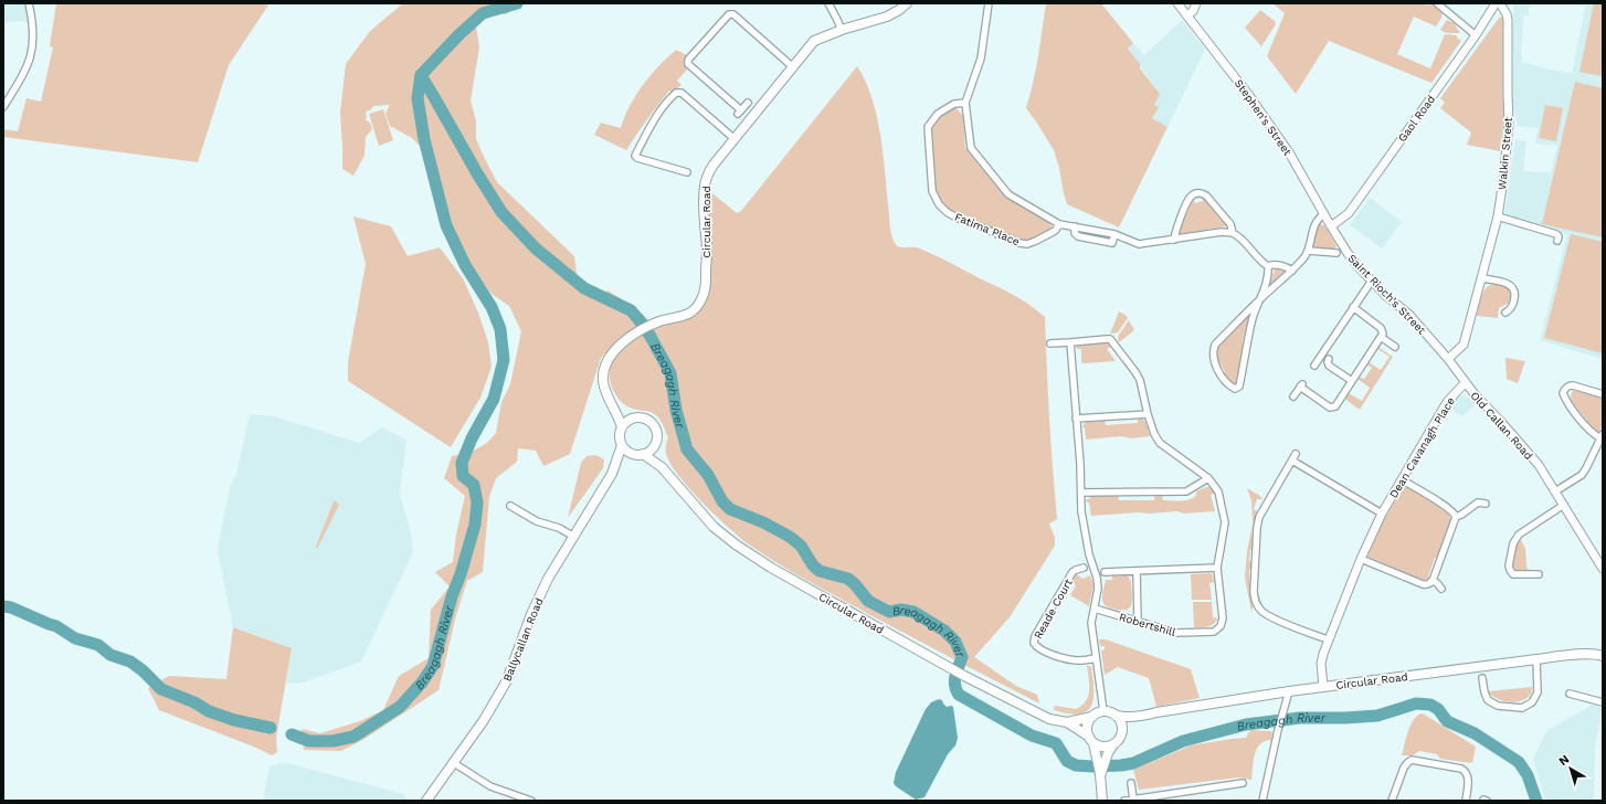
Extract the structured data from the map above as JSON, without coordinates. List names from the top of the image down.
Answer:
{
  "streets": {
    "main road": ["Circular Road", "Ballycallan Road"],
    "street": [
      "Stephen's Street",
      "Gaol Road",
      "Walkin Street",
      "Fatima Place",
      "Saint Rioch's Street",
      "Old Callan Road",
      "Dean Cavanagh Place",
      "Reade Court",
      "Robertshill"
    ]
  },
  "crossings": [
    ["Stephen's Street", "Gaol Road"],
    ["Stephen's Street", "Saint Rioch's Street"],
    ["Gaol Road", "Saint Rioch's Street"],
    ["Walkin Street", "Saint Rioch's Street"],
    ["Walkin Street", "Old Callan Road"],
    ["Circular Road", "Dean Cavanagh Place"],
    ["Circular Road", "Ballycallan Road"],
    ["Saint Rioch's Street", "Old Callan Road"],
    ["Old Callan Road", "Dean Cavanagh Place"]
  ],
  "water": ["Breagagh River"],
  "north": "top left"
}
